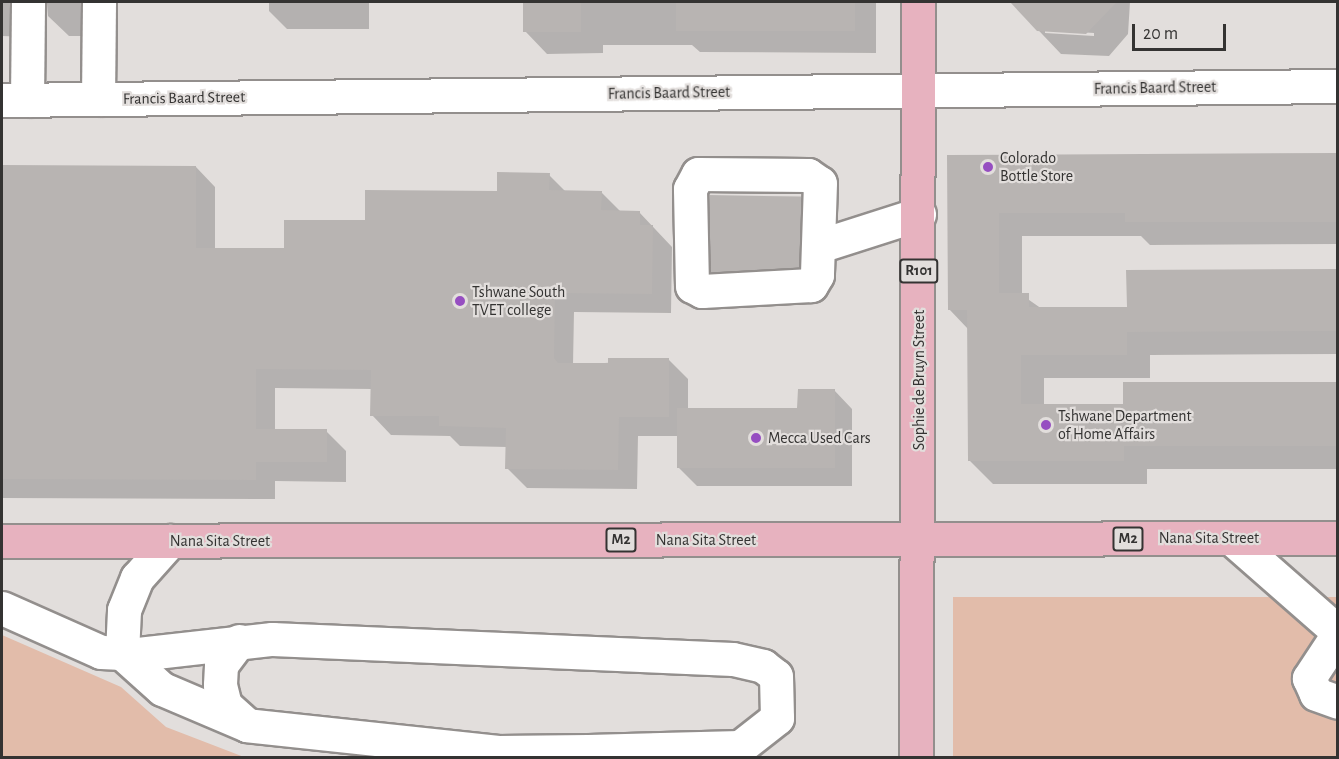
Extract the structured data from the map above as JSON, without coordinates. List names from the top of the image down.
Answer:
{
  "streets": {
    "main road": [
      "R101",
      "Sophie de Bruyn Street",
      "Nana Sita Street",
      "M2"
    ],
    "street": ["Francis Baard Street"]
  },
  "crossings": [
    ["Francis Baard Street", "Sophie de Bruyn Street"],
    ["Sophie de Bruyn Street", "Nana Sita Street"]
  ],
  "places": [
    "Colorado Bottle Store",
    "Tshwane South TVET college",
    "Tshwane Department of Home Affairs",
    "Mecca Used Cars"
  ],
  "scale_bar": "20 m"
}
